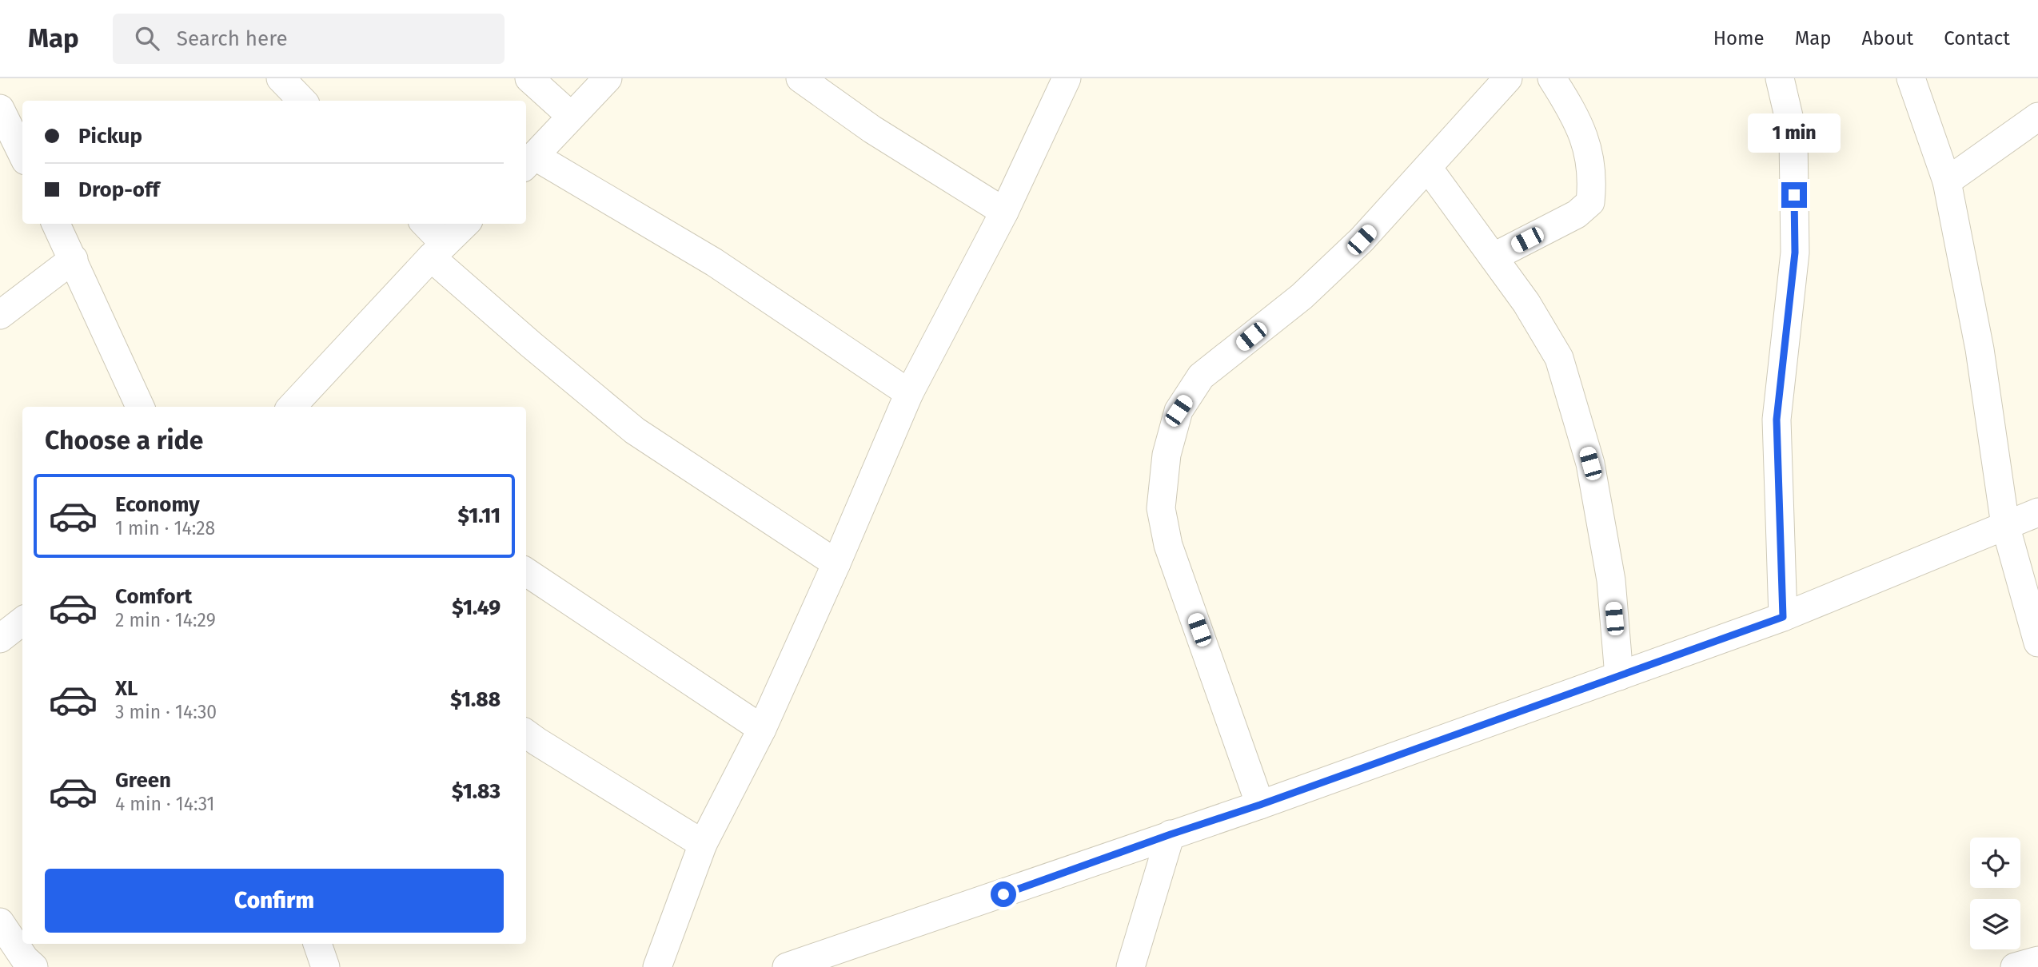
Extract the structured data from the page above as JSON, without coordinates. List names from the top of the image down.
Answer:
{
  "page": {
    "header": "Map",
    "search": "Search here",
    "nav": [
      "Home",
      "Map",
      "About",
      "Contact"
    ],
    "banner": ["Pickup", "Drop-off"],
    "bubble": "1 min",
    "heading": "Choose a ride",
    "list": [
      {
        "name": "Economy",
        "note": "1 min · 14:28",
        "value": "$1.11"
      },
      {
        "name": "Comfort",
        "note": "2 min · 14:29",
        "value": "$1.49"
      },
      {
        "name": "XL",
        "note": "3 min · 14:30",
        "value": "$1.88"
      },
      {
        "name": "Green",
        "note": "4 min · 14:31",
        "value": "$1.83"
      }
    ],
    "buttons": "Confirm"
  }
}
